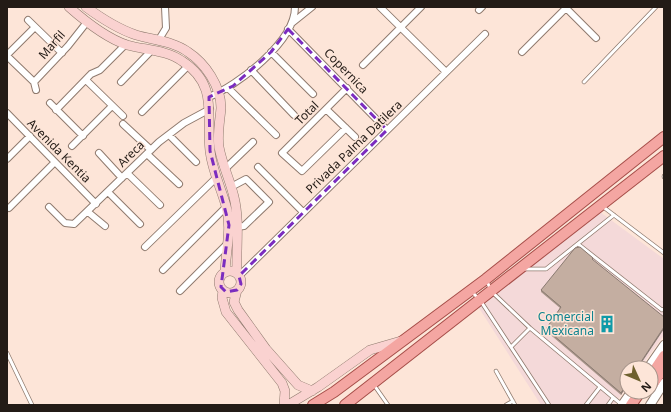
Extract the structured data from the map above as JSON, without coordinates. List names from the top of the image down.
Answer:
{
  "streets": {
    "street": [
      "Marfil",
      "Copernica",
      "Total",
      "Privada Palma Datilera",
      "Avenida Kentia",
      "Areca"
    ]
  },
  "crossings": [
    ["Copernica", "Total"],
    ["Copernica", "Privada Palma Datilera"],
    ["Avenida Kentia", "Areca"]
  ],
  "places": {
    "building": ["Comercial Mexicana"]
  },
  "north": "bottom right"
}
